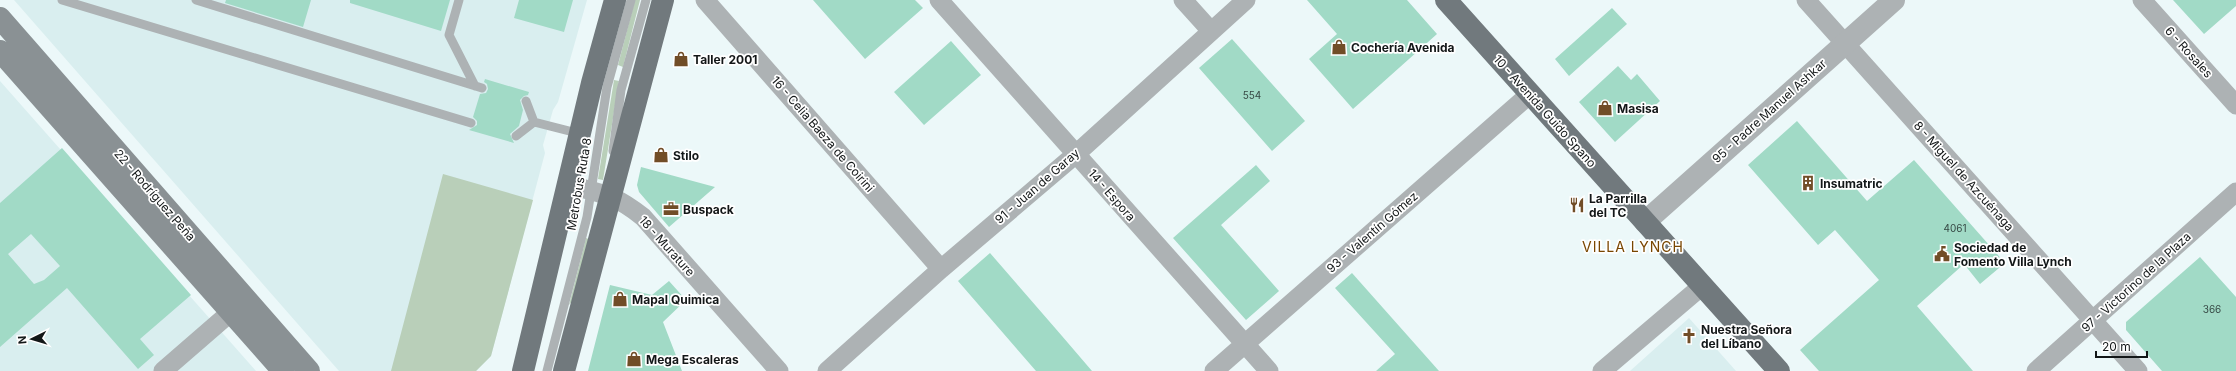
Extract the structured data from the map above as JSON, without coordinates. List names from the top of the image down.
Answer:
{
  "streets": {
    "main road": ["10 - Avenida Guido Spano", "22 - Rodríguez Peña"],
    "street": [
      "6 - Rosales",
      "95 - Padre Manuel Ashkar",
      "16 - Celia Baeza de Coirini",
      "8 - Miguel de Azcuénaga",
      "91 - Juan de Garay",
      "14 - Espora",
      "93 - Valentín Gómez",
      "18 - Murature",
      "97 - Victorino de la Plaza"
    ],
    "lane": ["Metrobus Ruta 8"]
  },
  "crossings": [
    ["10 - Avenida Guido Spano", "95 - Padre Manuel Ashkar"],
    ["10 - Avenida Guido Spano", "93 - Valentín Gómez"],
    ["95 - Padre Manuel Ashkar", "8 - Miguel de Azcuénaga"],
    ["16 - Celia Baeza de Coirini", "91 - Juan de Garay"],
    ["8 - Miguel de Azcuénaga", "97 - Victorino de la Plaza"],
    ["Metrobus Ruta 8", "18 - Murature"],
    ["91 - Juan de Garay", "14 - Espora"],
    ["14 - Espora", "93 - Valentín Gómez"]
  ],
  "districts": ["VILLA LYNCH"],
  "places": {
    "shop": [
      "Cochería Avenida",
      "Taller 2001",
      "Masisa",
      "Stilo",
      "Mapal Quimica",
      "Mega Escaleras"
    ],
    "building": ["Insumatric"],
    "restaurant": ["La Parrilla del TC"],
    "office": ["Buspack"],
    "public building": ["Sociedad de Fomento Villa Lynch"],
    "church": ["Nuestra Señora del Líbano"]
  },
  "house_numbers": ["554", "4061", "366"],
  "scale_bar": "20 m",
  "north": "left"
}
